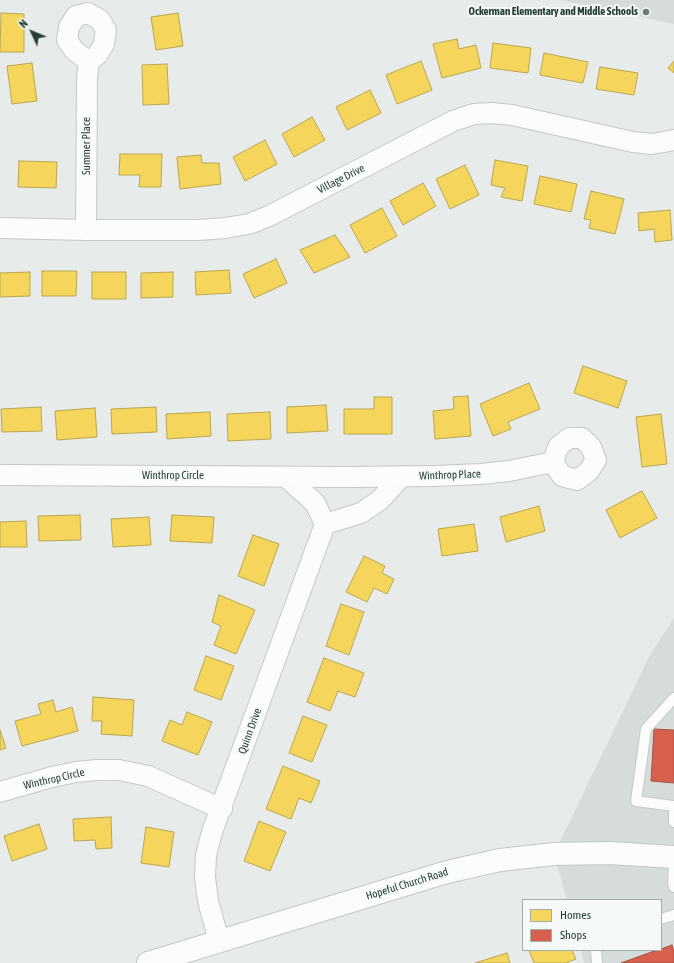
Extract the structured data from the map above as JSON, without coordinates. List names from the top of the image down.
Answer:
{
  "streets": {
    "main road": ["Hopeful Church Road"],
    "street": [
      "Summer Place",
      "Village Drive",
      "Winthrop Place",
      "Winthrop Circle",
      "Quinn Drive"
    ]
  },
  "crossings": [
    ["Summer Place", "Village Drive"],
    ["Winthrop Place", "Winthrop Circle"],
    ["Winthrop Circle", "Quinn Drive"],
    ["Quinn Drive", "Hopeful Church Road"]
  ],
  "places": ["Ockerman Elementary and Middle Schools"],
  "legend": ["Homes", "Shops"],
  "north": "top left"
}
